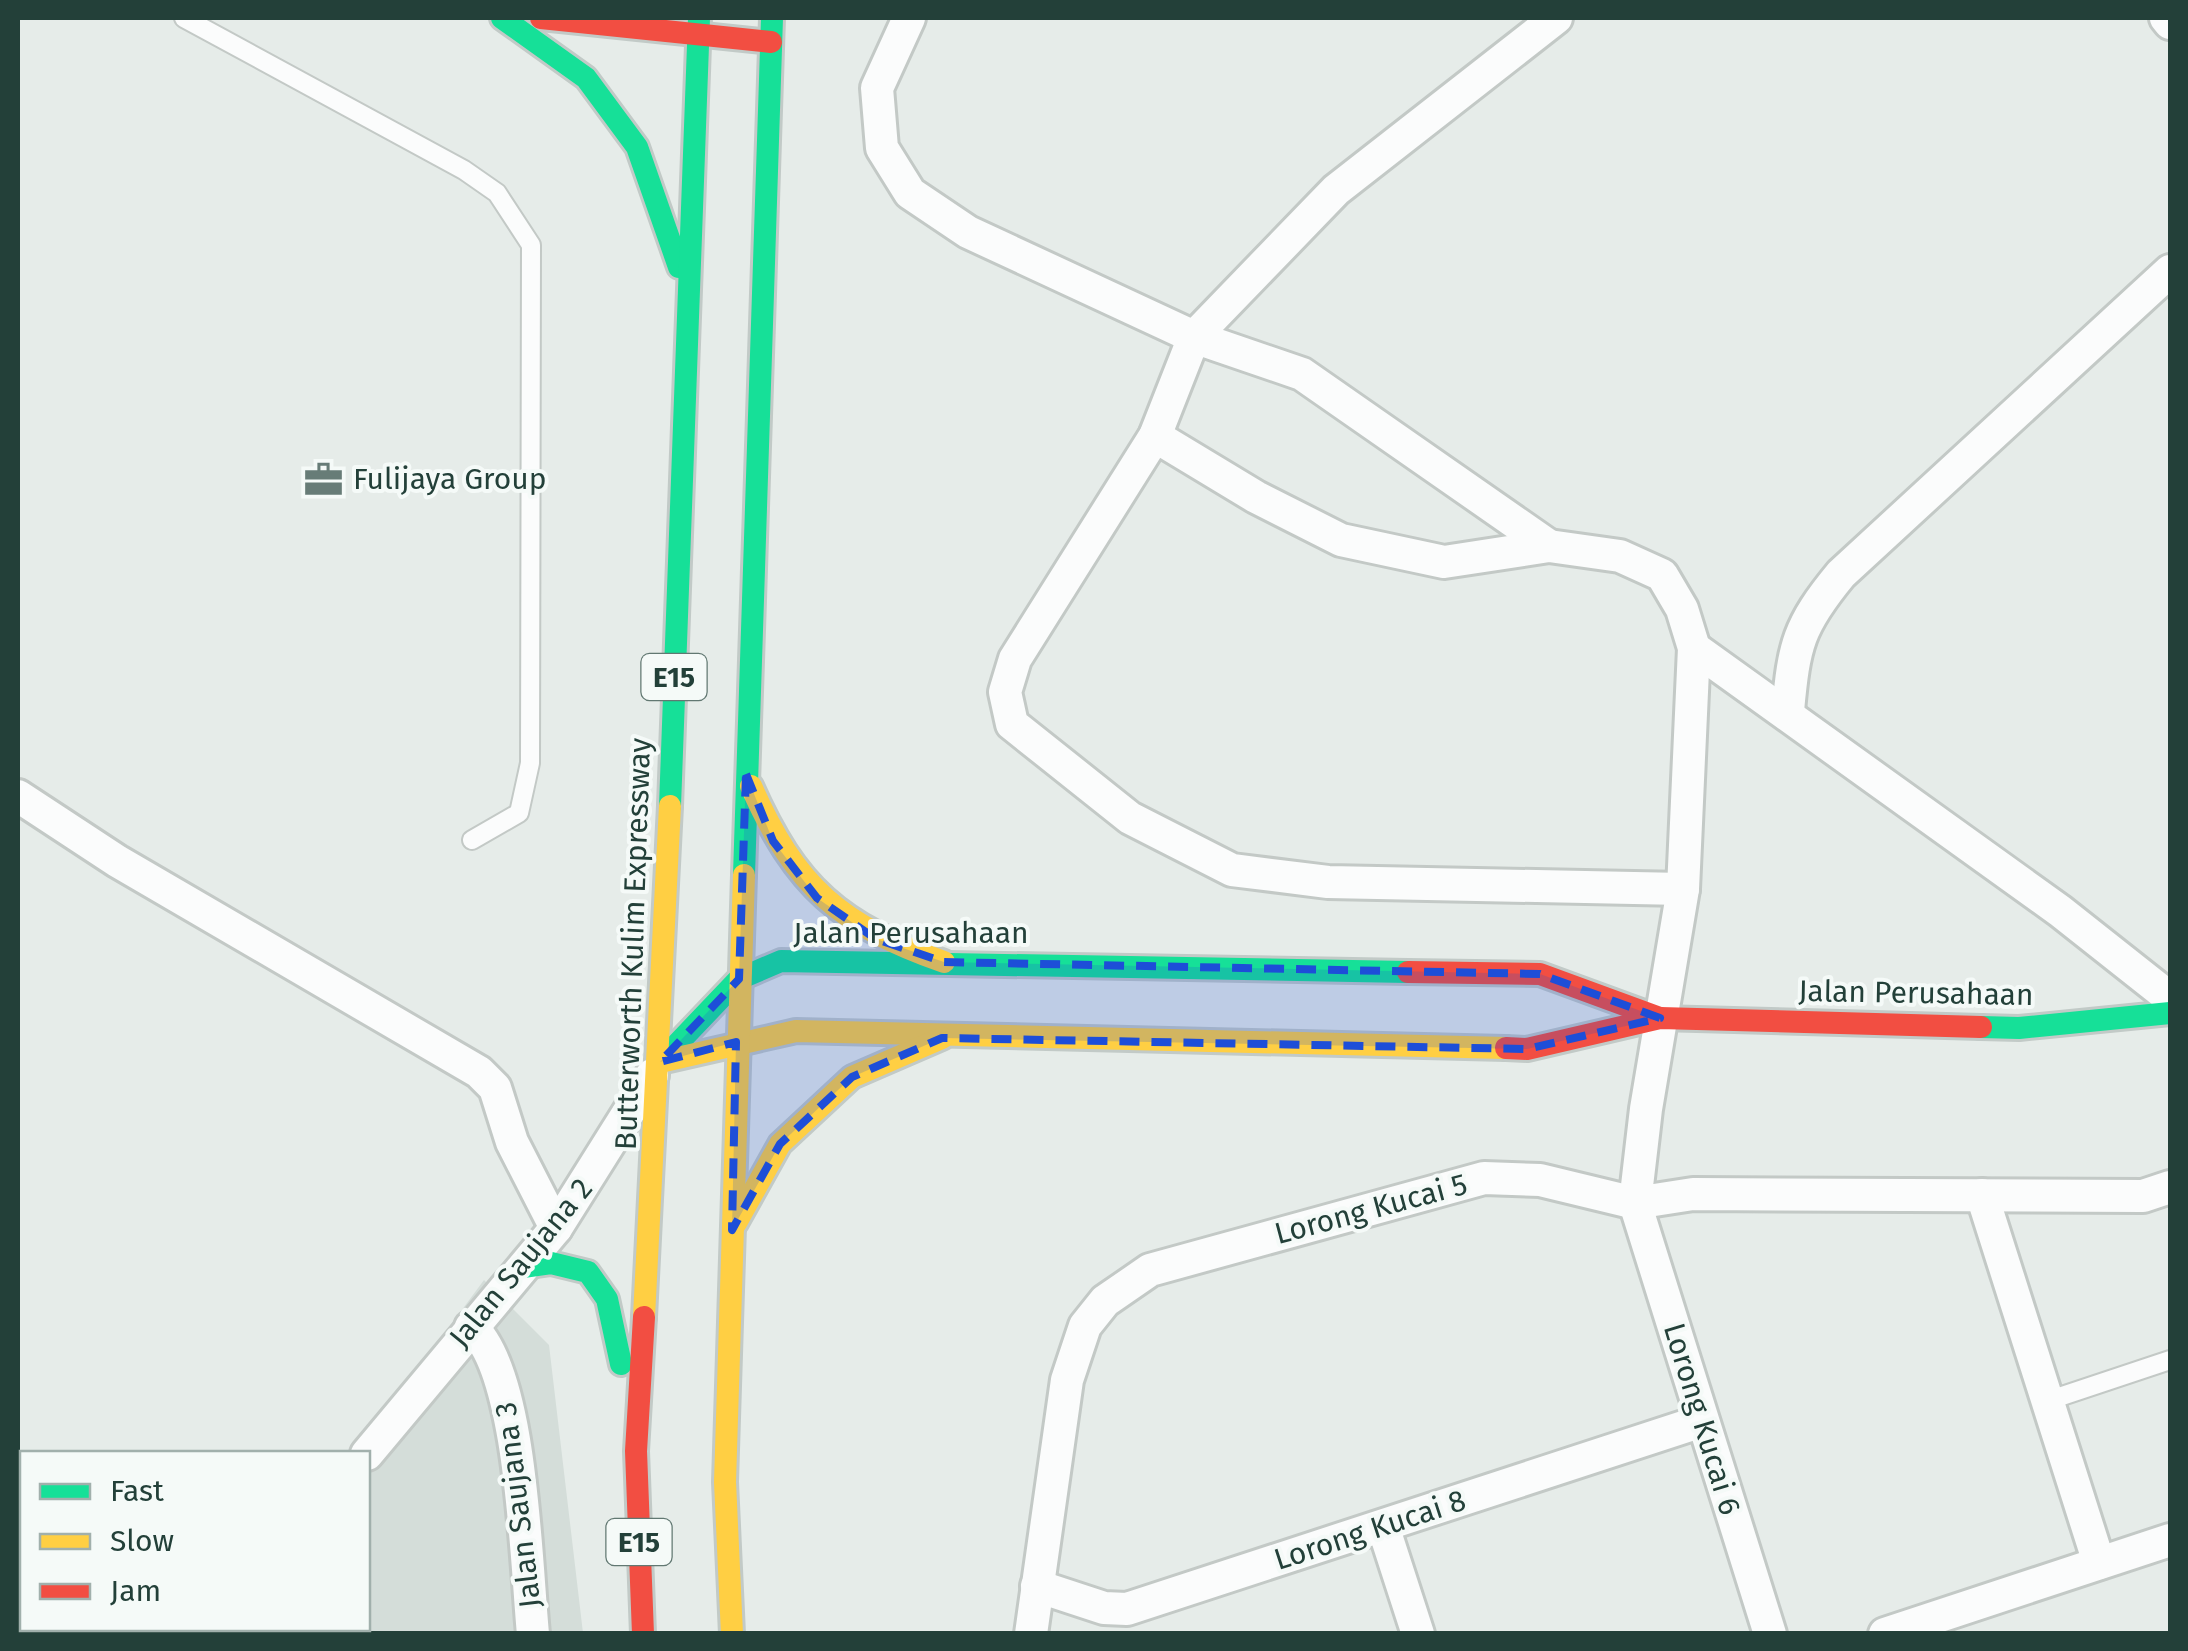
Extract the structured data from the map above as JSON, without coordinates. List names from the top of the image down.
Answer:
{
  "streets": {
    "main road": ["E15", "Jalan Perusahaan", "Butterworth Kulim Expressway"],
    "street": [
      "Lorong Kucai 5",
      "Jalan Saujana 2",
      "Lorong Kucai 6",
      "Jalan Saujana 3",
      "Lorong Kucai 8"
    ]
  },
  "crossings": [
    ["E15", "Jalan Perusahaan"],
    ["Jalan Perusahaan", "Butterworth Kulim Expressway"],
    ["Jalan Perusahaan", "Jalan Saujana 2"],
    ["Butterworth Kulim Expressway", "Jalan Saujana 2"],
    ["Lorong Kucai 5", "Lorong Kucai 6"],
    ["Lorong Kucai 5", "Lorong Kucai 8"],
    ["Jalan Saujana 2", "Jalan Saujana 3"],
    ["Lorong Kucai 6", "Lorong Kucai 8"]
  ],
  "places": {
    "office": ["Fulijaya Group"]
  },
  "legend": ["Fast", "Slow", "Jam"]
}
